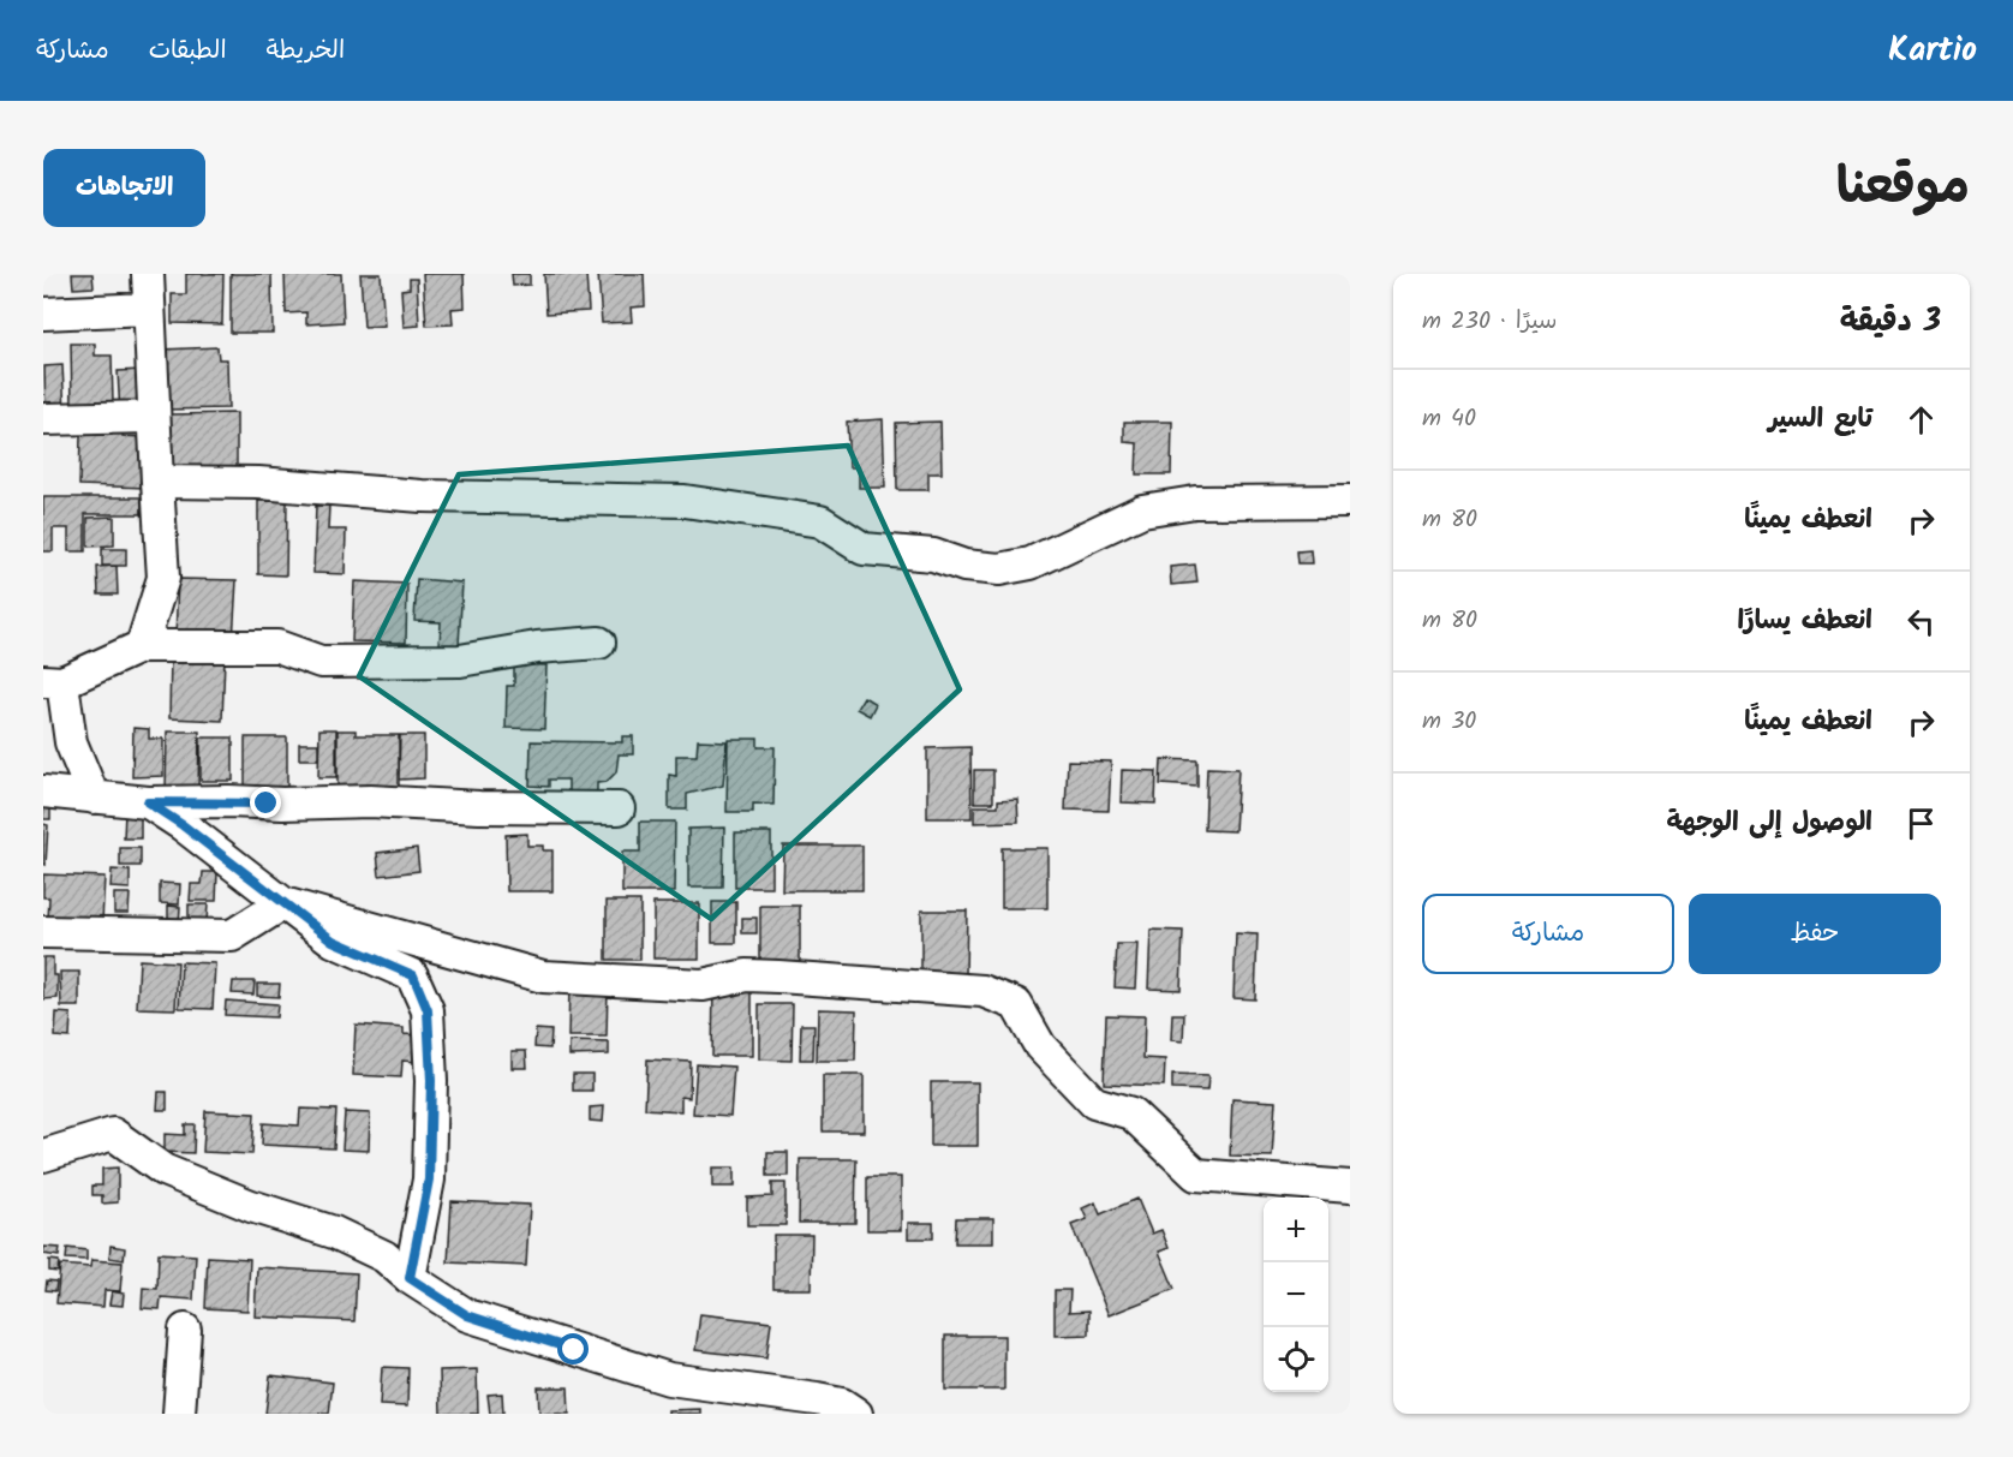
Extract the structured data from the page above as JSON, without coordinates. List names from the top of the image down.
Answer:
{
  "page": {
    "header": "Kartio",
    "nav": ["الخريطة", "الطبقات", "مشاركة"],
    "title": "موقعنا",
    "buttons": [
      "الاتجاهات",
      ["حفظ", "مشاركة"]
    ],
    "heading": ["3 دقيقة", "سيرًا · 230 m"],
    "list": [
      ["تابع السير", "40 m"],
      ["انعطف يمينًا", "80 m"],
      ["انعطف يسارًا", "80 m"],
      ["انعطف يمينًا", "30 m"],
      "الوصول إلى الوجهة"
    ],
    "map_buttons": ["+", "−"]
  }
}
